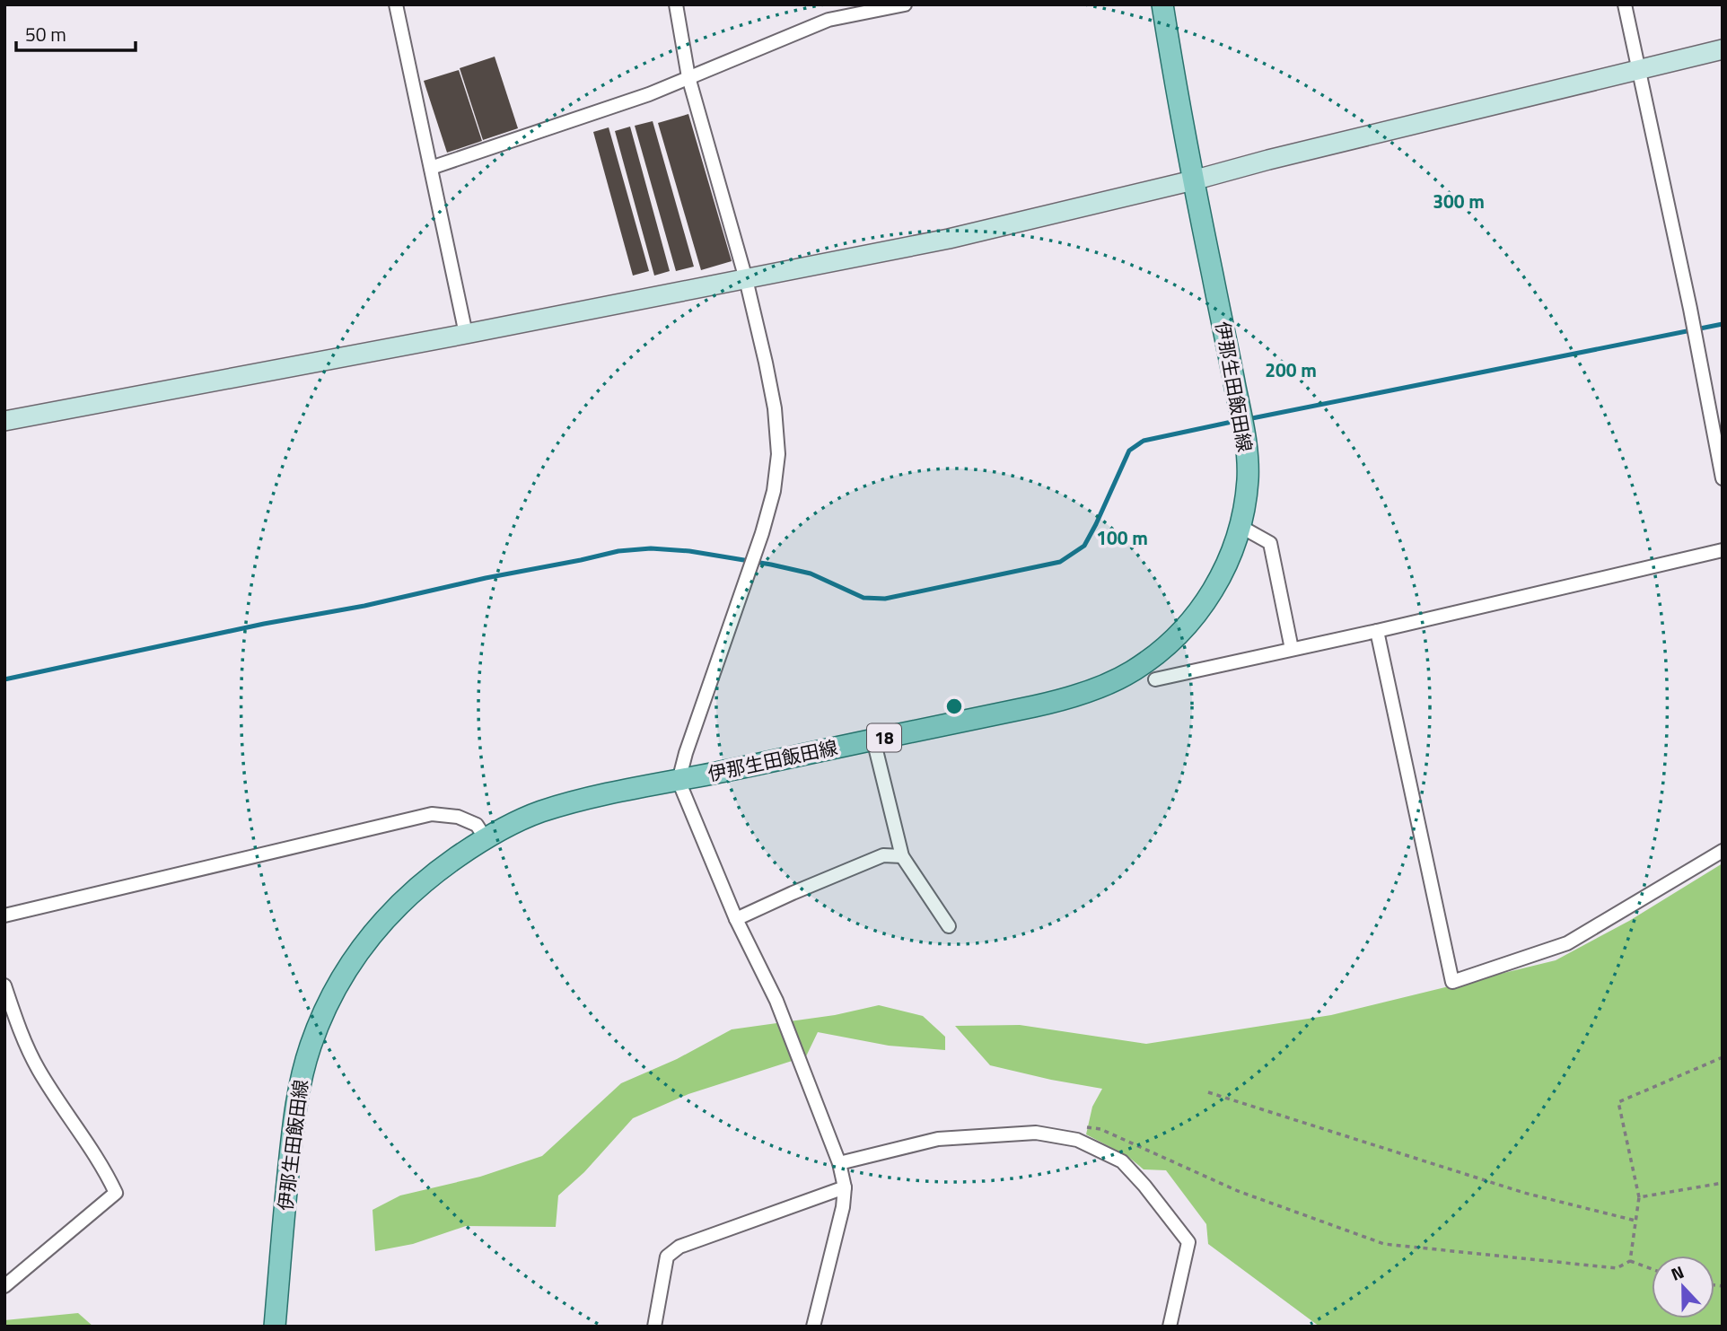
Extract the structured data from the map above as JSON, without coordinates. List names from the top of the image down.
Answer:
{
  "streets": {
    "main road": ["伊那生田飯田線", "18"]
  },
  "scale_bar": "50 m",
  "north": "top",
  "rings": ["300 m", "200 m", "100 m"]
}
